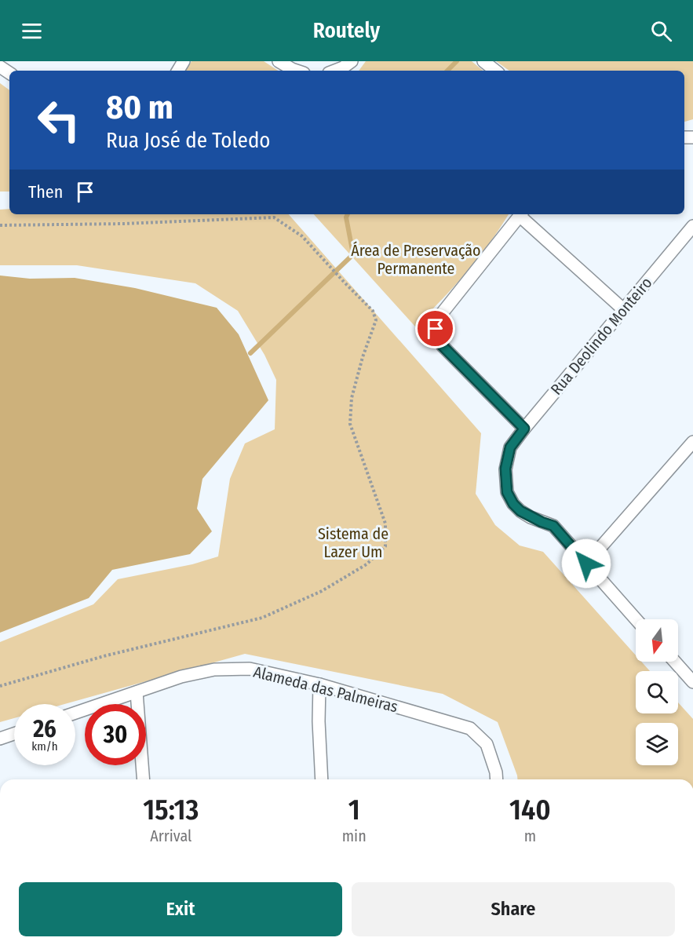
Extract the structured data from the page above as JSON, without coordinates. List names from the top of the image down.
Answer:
{
  "streets": {
    "street": ["Rua Deolindo Monteiro", "Alameda das Palmeiras"]
  },
  "parks": ["Área de Preservação Permanente", "Sistema de Lazer Um"],
  "north": "bottom",
  "page": {
    "header": "Routely",
    "turn": ["80 m", "Rua José de Toledo"],
    "then": "Then",
    "speed": "26 km/h",
    "limit": "30",
    "eta": [
      "15:13",
      "Arrival",
      "1",
      "min",
      "140",
      "m"
    ],
    "buttons": ["Exit", "Share"]
  }
}
